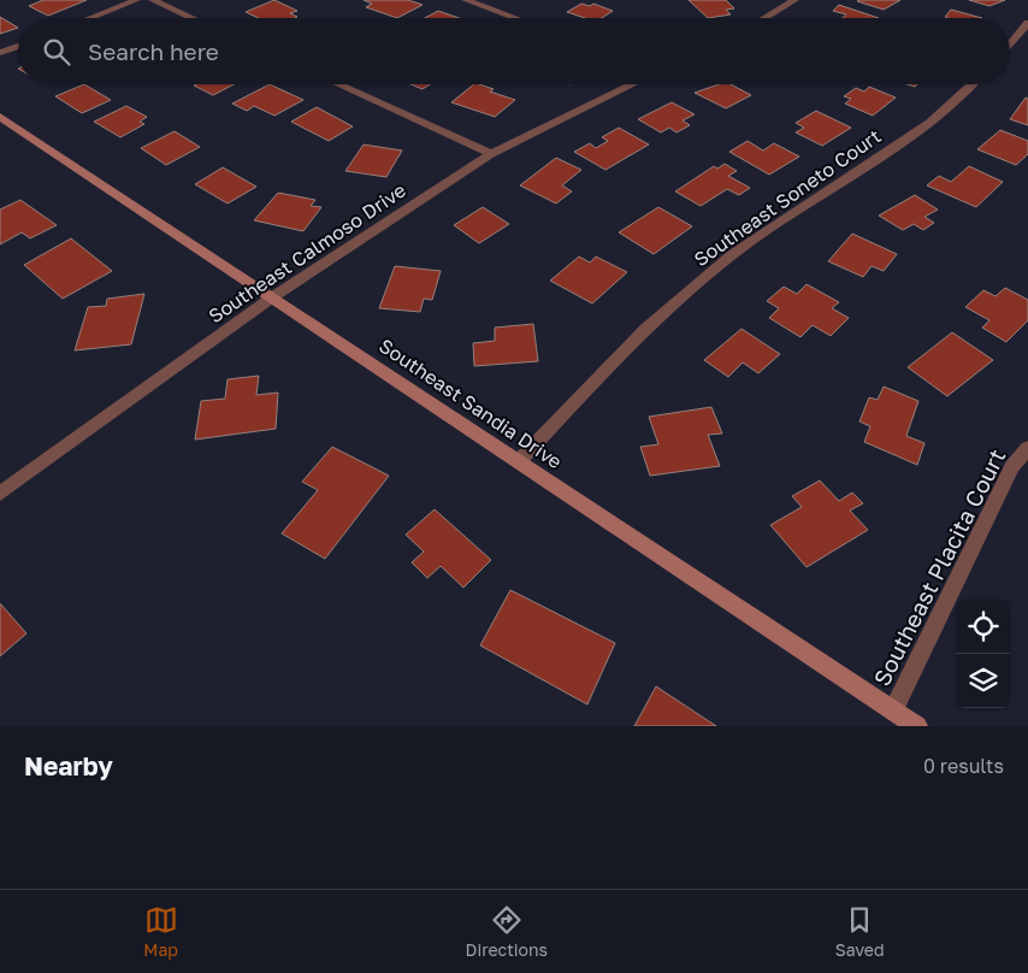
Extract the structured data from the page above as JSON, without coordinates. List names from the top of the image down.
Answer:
{
  "streets": {
    "street": [
      "Southeast Soneto Court",
      "Southeast Calmoso Drive",
      "Southeast Sandia Drive",
      "Southeast Placita Court"
    ]
  },
  "crossings": [
    ["Southeast Soneto Court", "Southeast Sandia Drive"],
    ["Southeast Calmoso Drive", "Southeast Sandia Drive"],
    ["Southeast Sandia Drive", "Southeast Placita Court"]
  ],
  "page": {
    "search": "Search here",
    "heading": ["Nearby", "0 results"],
    "nav": ["Map", "Directions", "Saved"]
  }
}
